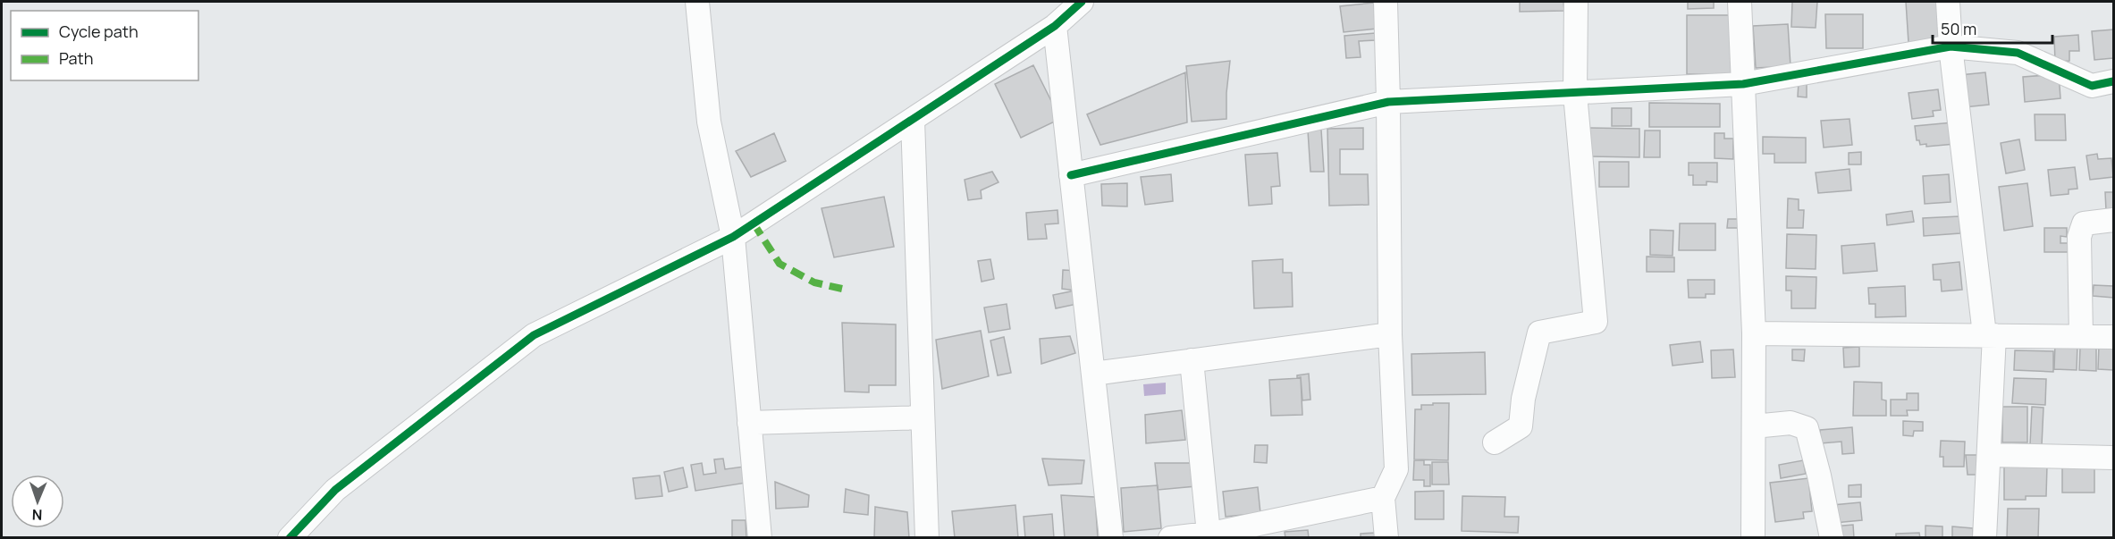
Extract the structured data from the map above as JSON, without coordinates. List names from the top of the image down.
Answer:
{
  "legend": ["Cycle path", "Path"],
  "scale_bar": "50 m",
  "north": "bottom"
}
